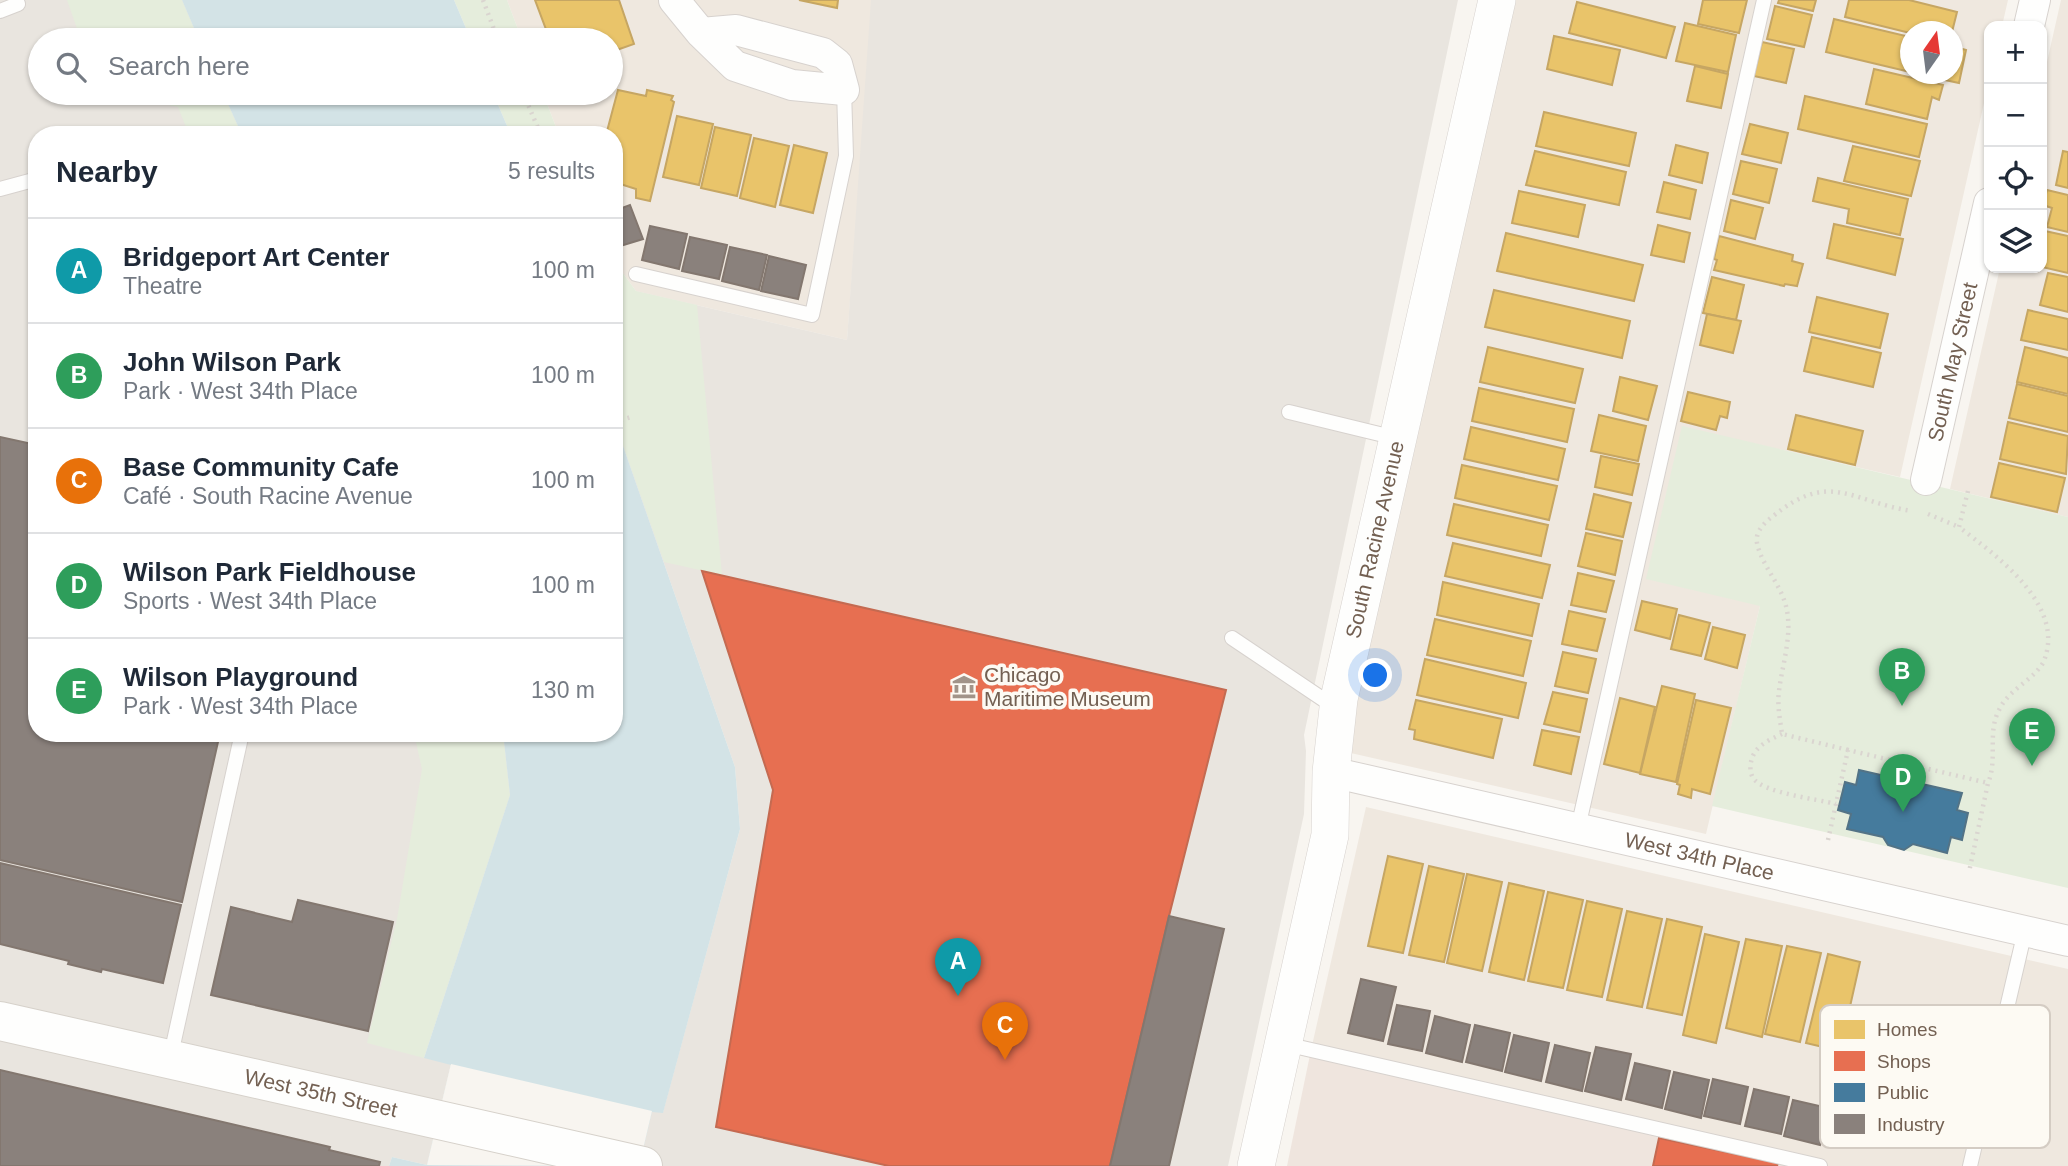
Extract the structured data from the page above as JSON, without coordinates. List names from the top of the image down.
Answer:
{
  "streets": {
    "main road": ["West 35th Street"],
    "street": ["South May Street", "South Racine Avenue", "West 34th Place"]
  },
  "crossings": [
    ["South Racine Avenue", "West 34th Place"]
  ],
  "places": {
    "museum": ["Chicago Maritime Museum"]
  },
  "legend": [
    "Homes",
    "Shops",
    "Public",
    "Industry"
  ],
  "north": "top",
  "page": {
    "map_buttons": ["+", "−"],
    "search": "Search here",
    "heading": ["Nearby", "5 results"],
    "list": [
      {
        "mark": "A",
        "name": "Bridgeport Art Center",
        "note": "Theatre",
        "value": "100 m"
      },
      {
        "mark": "B",
        "name": "John Wilson Park",
        "note": "Park · West 34th Place",
        "value": "100 m"
      },
      {
        "mark": "C",
        "name": "Base Community Cafe",
        "note": "Café · South Racine Avenue",
        "value": "100 m"
      },
      {
        "mark": "D",
        "name": "Wilson Park Fieldhouse",
        "note": "Sports · West 34th Place",
        "value": "100 m"
      },
      {
        "mark": "E",
        "name": "Wilson Playground",
        "note": "Park · West 34th Place",
        "value": "130 m"
      }
    ],
    "pins": [
      "B",
      "E",
      "D",
      "A",
      "C"
    ]
  }
}
